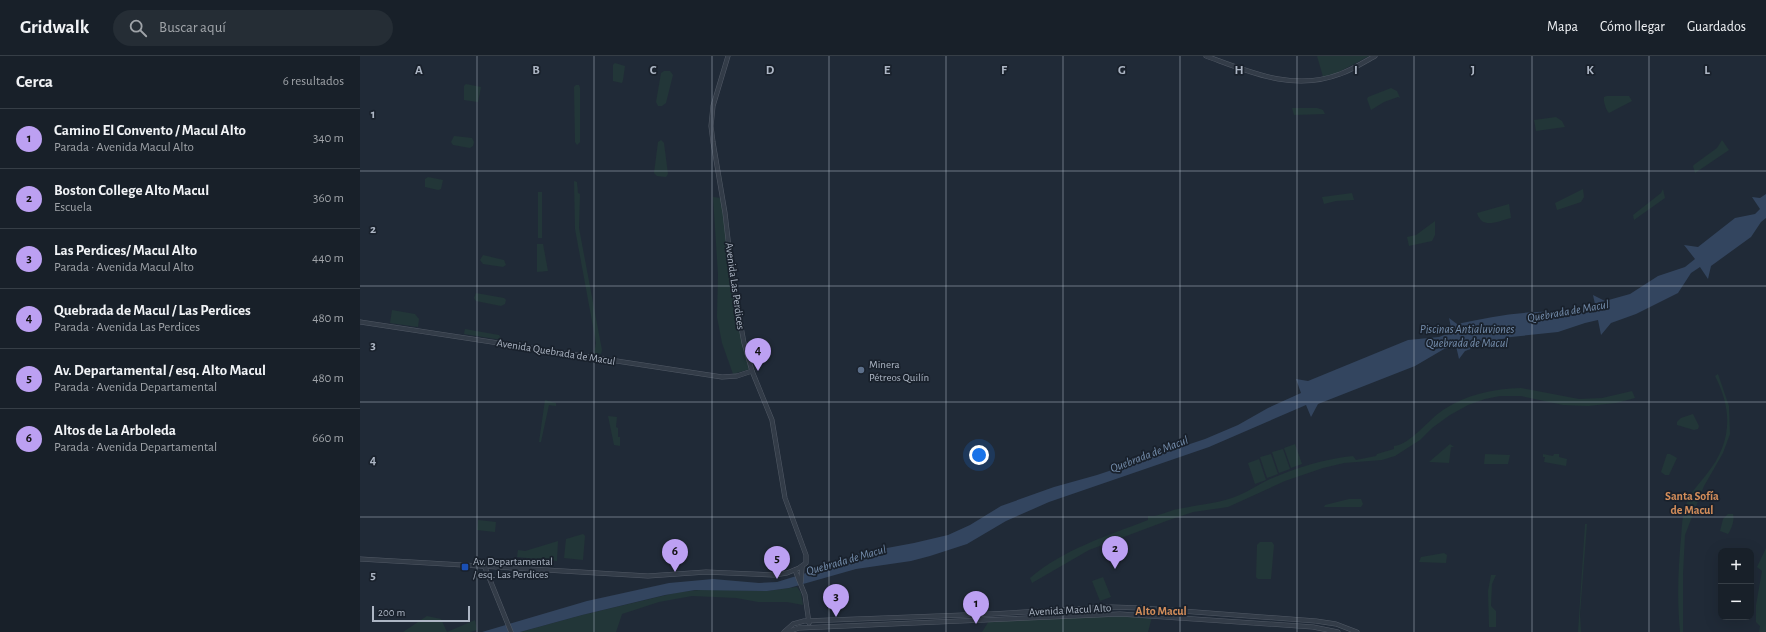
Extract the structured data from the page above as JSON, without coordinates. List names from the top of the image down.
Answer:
{
  "streets": {
    "street": ["Avenida Las Perdices", "Avenida Quebrada de Macul", "Avenida Macul Alto"]
  },
  "crossings": [
    ["Avenida Las Perdices", "Avenida Quebrada de Macul"]
  ],
  "districts": ["Santa Sofía de Macul", "Alto Macul"],
  "water": ["Quebrada de Macul", "Piscinas Antialuviones Quebrada de Macul"],
  "places": {
    "other": ["Minera Pétreos Quilín"],
    "transit": ["Av. Departamental / esq. Las Perdices"]
  },
  "scale_bar": "200 m",
  "page": {
    "header": "Gridwalk",
    "search": "Buscar aquí",
    "nav": ["Mapa", "Cómo llegar", "Guardados"],
    "heading": ["Cerca", "6 resultados"],
    "list": [
      {
        "mark": "1",
        "name": "Camino El Convento / Macul Alto",
        "note": "Parada · Avenida Macul Alto",
        "value": "340 m"
      },
      {
        "mark": "2",
        "name": "Boston College Alto Macul",
        "note": "Escuela",
        "value": "360 m"
      },
      {
        "mark": "3",
        "name": "Las Perdices/ Macul Alto",
        "note": "Parada · Avenida Macul Alto",
        "value": "440 m"
      },
      {
        "mark": "4",
        "name": "Quebrada de Macul / Las Perdices",
        "note": "Parada · Avenida Las Perdices",
        "value": "480 m"
      },
      {
        "mark": "5",
        "name": "Av. Departamental / esq. Alto Macul",
        "note": "Parada · Avenida Departamental",
        "value": "480 m"
      },
      {
        "mark": "6",
        "name": "Altos de La Arboleda",
        "note": "Parada · Avenida Departamental",
        "value": "660 m"
      }
    ],
    "pins": [
      "4",
      "2",
      "6",
      "5",
      "3",
      "1"
    ],
    "map_buttons": ["+", "−"],
    "scale": "200 m"
  },
  "grid": {
    "columns": [
      "A",
      "B",
      "C",
      "D",
      "E",
      "F",
      "G",
      "H",
      "I",
      "J",
      "K",
      "L"
    ],
    "rows": [
      "1",
      "2",
      "3",
      "4",
      "5"
    ]
  }
}
